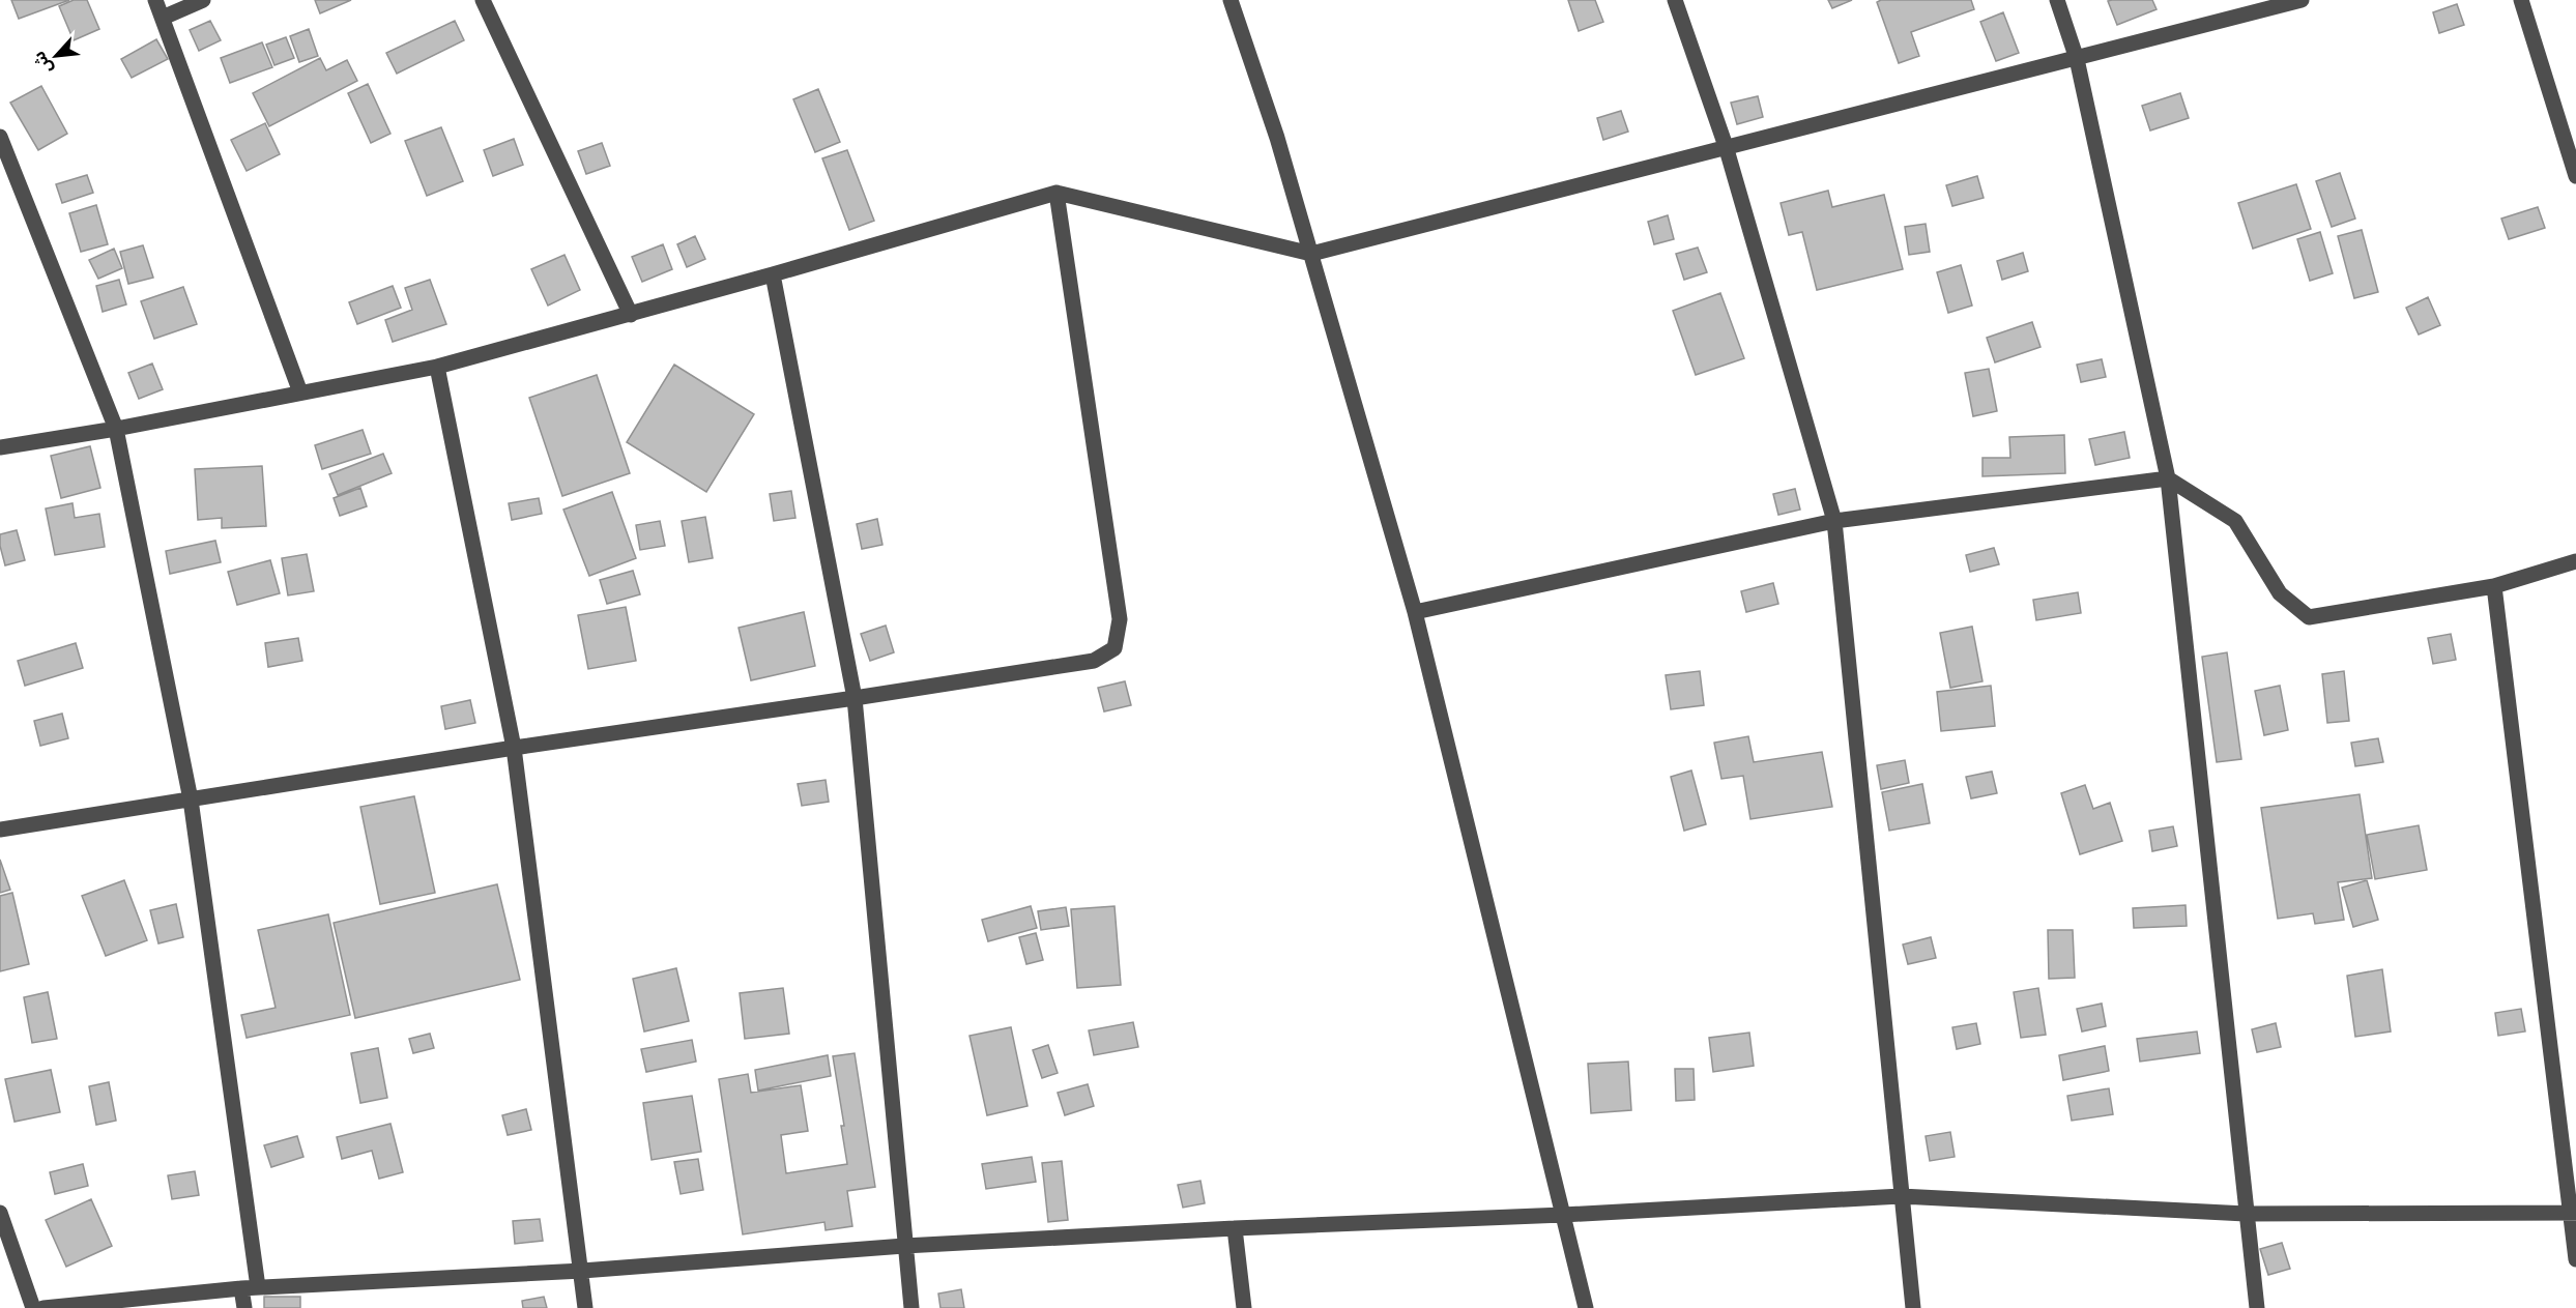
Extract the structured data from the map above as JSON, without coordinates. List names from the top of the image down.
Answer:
{
  "north": "bottom left"
}
